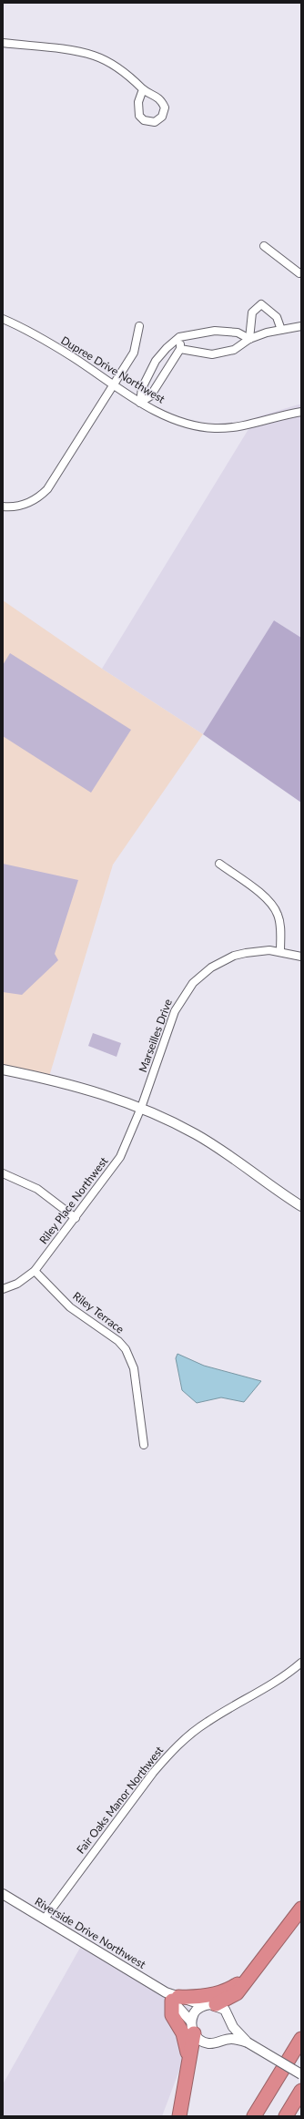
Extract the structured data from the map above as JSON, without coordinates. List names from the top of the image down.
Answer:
{
  "streets": {
    "street": [
      "Dupree Drive Northwest",
      "Marseilles Drive",
      "Riley Place Northwest",
      "Riley Terrace",
      "Fair Oaks Manor Northwest",
      "Riverside Drive Northwest"
    ]
  },
  "crossings": [
    ["Marseilles Drive", "Riley Place Northwest"],
    ["Riley Place Northwest", "Riley Terrace"],
    ["Fair Oaks Manor Northwest", "Riverside Drive Northwest"]
  ]
}
